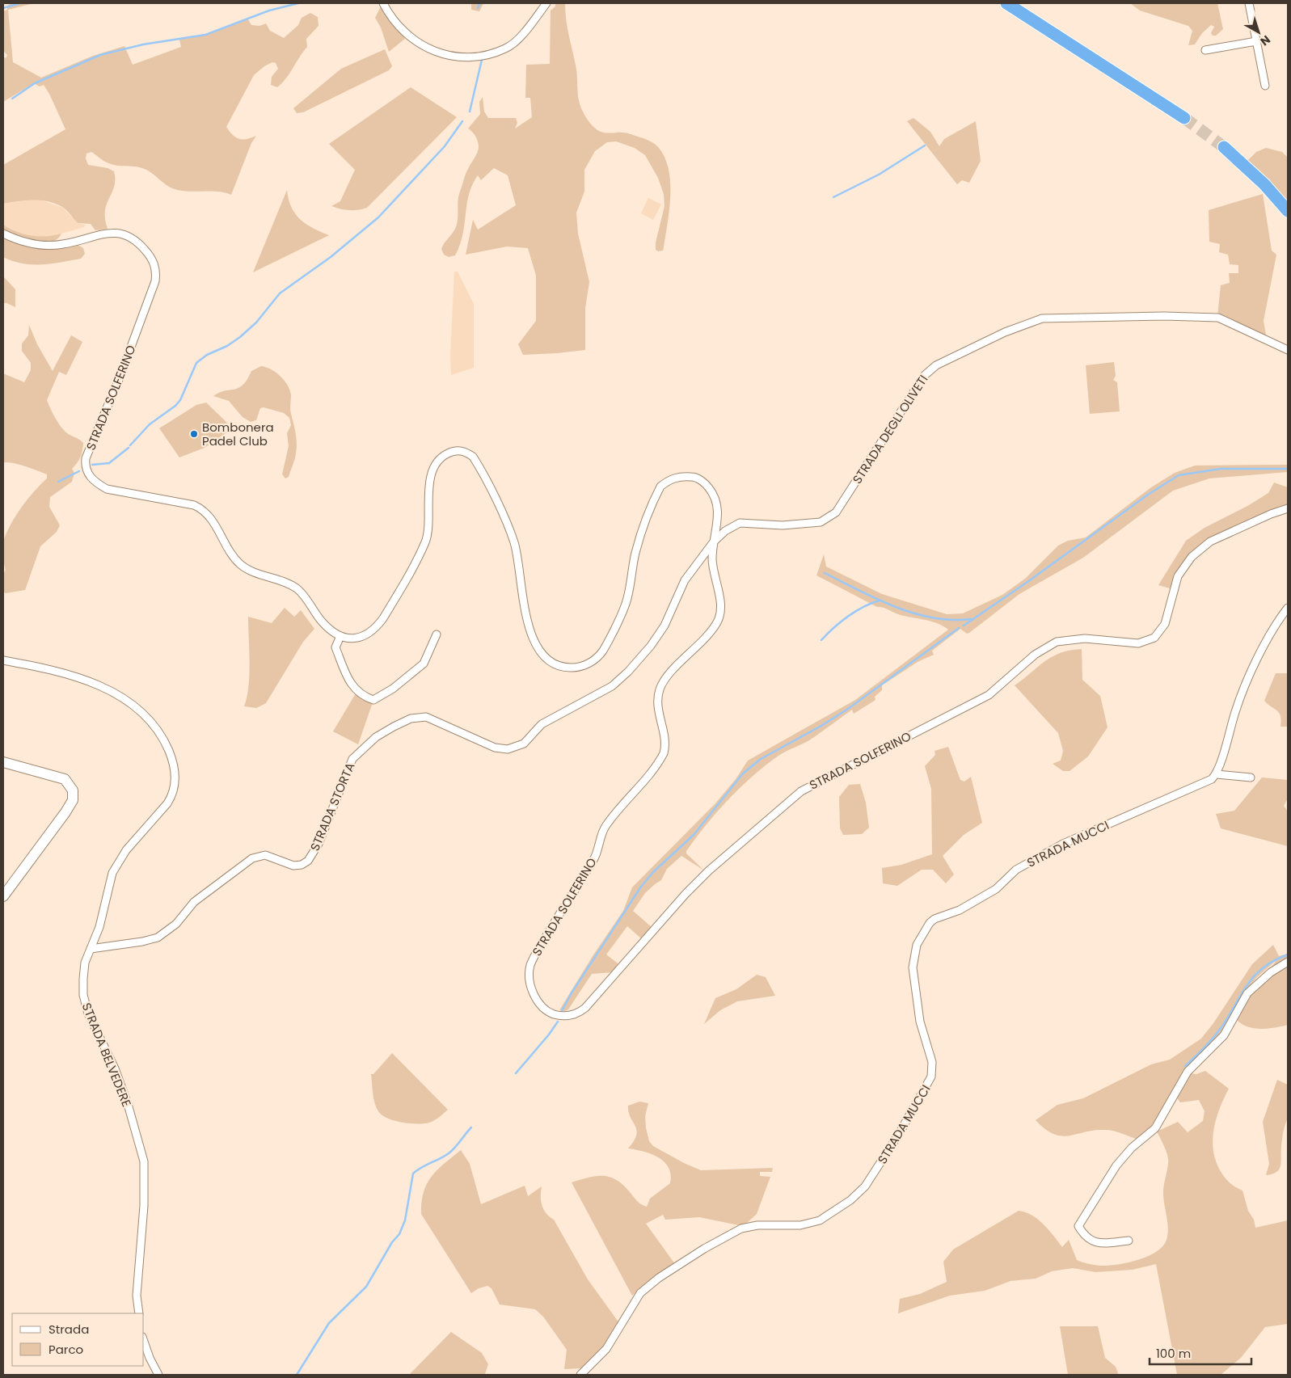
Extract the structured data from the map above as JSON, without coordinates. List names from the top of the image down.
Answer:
{
  "streets": {
    "street": [
      "STRADA SOLFERINO",
      "STRADA DEGLI OLIVETI",
      "STRADA STORTA",
      "STRADA MUCCI",
      "STRADA BELVEDERE"
    ]
  },
  "crossings": [
    ["STRADA SOLFERINO", "STRADA DEGLI OLIVETI"],
    ["STRADA SOLFERINO", "STRADA STORTA"],
    ["STRADA DEGLI OLIVETI", "STRADA STORTA"],
    ["STRADA STORTA", "STRADA BELVEDERE"]
  ],
  "places": ["Bombonera Padel Club"],
  "legend": ["Strada", "Parco"],
  "scale_bar": "100 m",
  "north": "bottom right"
}
